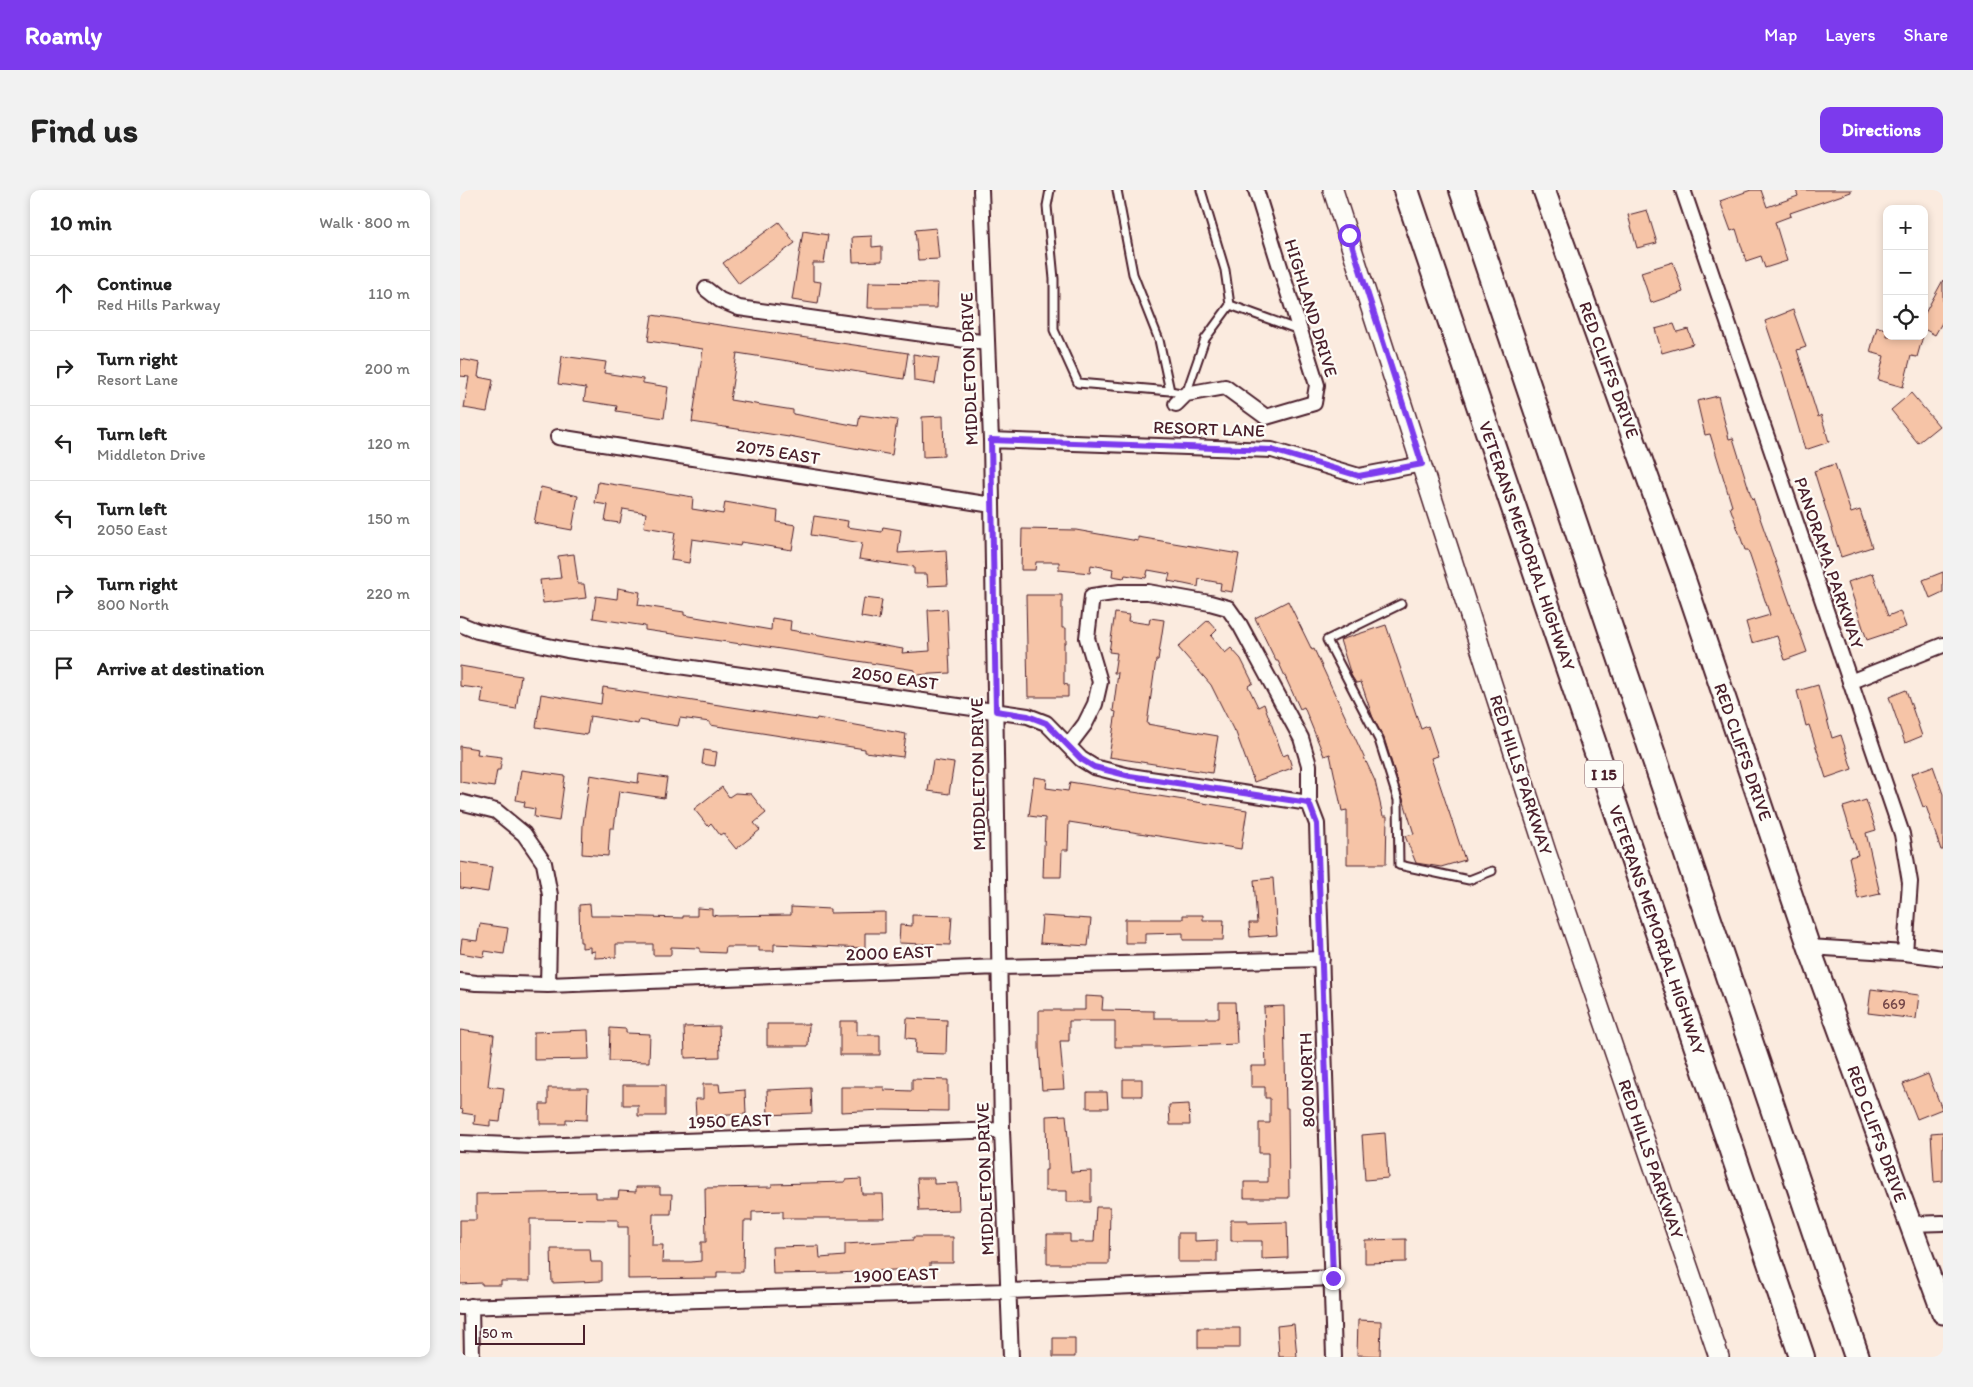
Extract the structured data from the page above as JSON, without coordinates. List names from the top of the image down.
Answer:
{
  "streets": {
    "highway": ["VETERANS MEMORIAL HIGHWAY", "I 15"],
    "main road": ["RED CLIFFS DRIVE", "RED HILLS PARKWAY"],
    "street": [
      "HIGHLAND DRIVE",
      "MIDDLETON DRIVE",
      "RESORT LANE",
      "2075 EAST",
      "PANORAMA PARKWAY",
      "2050 EAST",
      "2000 EAST",
      "800 NORTH",
      "1950 EAST",
      "1900 EAST"
    ]
  },
  "crossings": [
    ["MIDDLETON DRIVE", "RESORT LANE"],
    ["MIDDLETON DRIVE", "2075 EAST"],
    ["MIDDLETON DRIVE", "2050 EAST"],
    ["MIDDLETON DRIVE", "2000 EAST"],
    ["MIDDLETON DRIVE", "1950 EAST"],
    ["MIDDLETON DRIVE", "1900 EAST"],
    ["RESORT LANE", "RED HILLS PARKWAY"],
    ["2050 EAST", "800 NORTH"],
    ["2000 EAST", "800 NORTH"],
    ["800 NORTH", "1900 EAST"]
  ],
  "house_numbers": ["669"],
  "scale_bar": "50 m",
  "page": {
    "header": "Roamly",
    "nav": ["Map", "Layers", "Share"],
    "buttons": "Directions",
    "title": "Find us",
    "heading": ["10 min", "Walk · 800 m"],
    "map_buttons": ["+", "−"],
    "list": [
      ["Continue", "Red Hills Parkway", "110 m"],
      ["Turn right", "Resort Lane", "200 m"],
      ["Turn left", "Middleton Drive", "120 m"],
      ["Turn left", "2050 East", "150 m"],
      ["Turn right", "800 North", "220 m"],
      "Arrive at destination"
    ],
    "scale": "50 m"
  }
}
